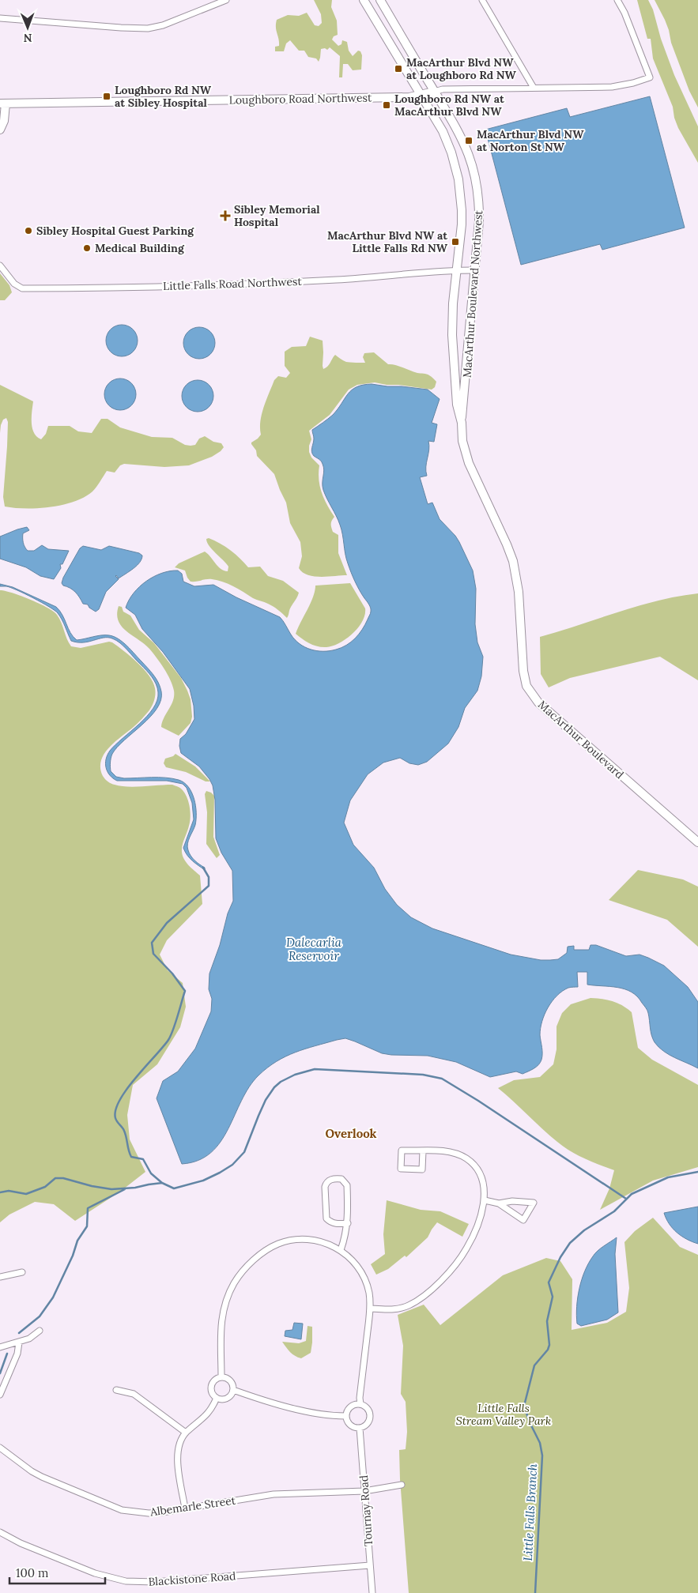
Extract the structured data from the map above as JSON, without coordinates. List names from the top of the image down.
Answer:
{
  "streets": {
    "main road": ["Loughboro Road Northwest", "MacArthur Boulevard Northwest", "MacArthur Boulevard"],
    "street": [
      "Little Falls Road Northwest",
      "Albemarle Street",
      "Tournay Road",
      "Blackistone Road"
    ]
  },
  "crossings": [
    ["Loughboro Road Northwest", "MacArthur Boulevard Northwest"],
    ["Little Falls Road Northwest", "MacArthur Boulevard Northwest"],
    ["MacArthur Boulevard Northwest", "MacArthur Boulevard"],
    ["Albemarle Street", "Tournay Road"],
    ["Tournay Road", "Blackistone Road"]
  ],
  "districts": ["Overlook"],
  "water": ["Dalecarlia Reservoir", "Little Falls Branch"],
  "parks": ["Little Falls Stream Valley Park"],
  "places": {
    "transit": [
      "MacArthur Blvd NW at Loughboro Rd NW",
      "Loughboro Rd NW at Sibley Hospital",
      "Loughboro Rd NW at MacArthur Blvd NW",
      "MacArthur Blvd NW at Norton St NW",
      "MacArthur Blvd NW at Little Falls Rd NW"
    ],
    "health": ["Sibley Memorial Hospital"],
    "other": ["Sibley Hospital Guest Parking", "Medical Building"]
  },
  "scale_bar": "100 m",
  "north": "bottom"
}
